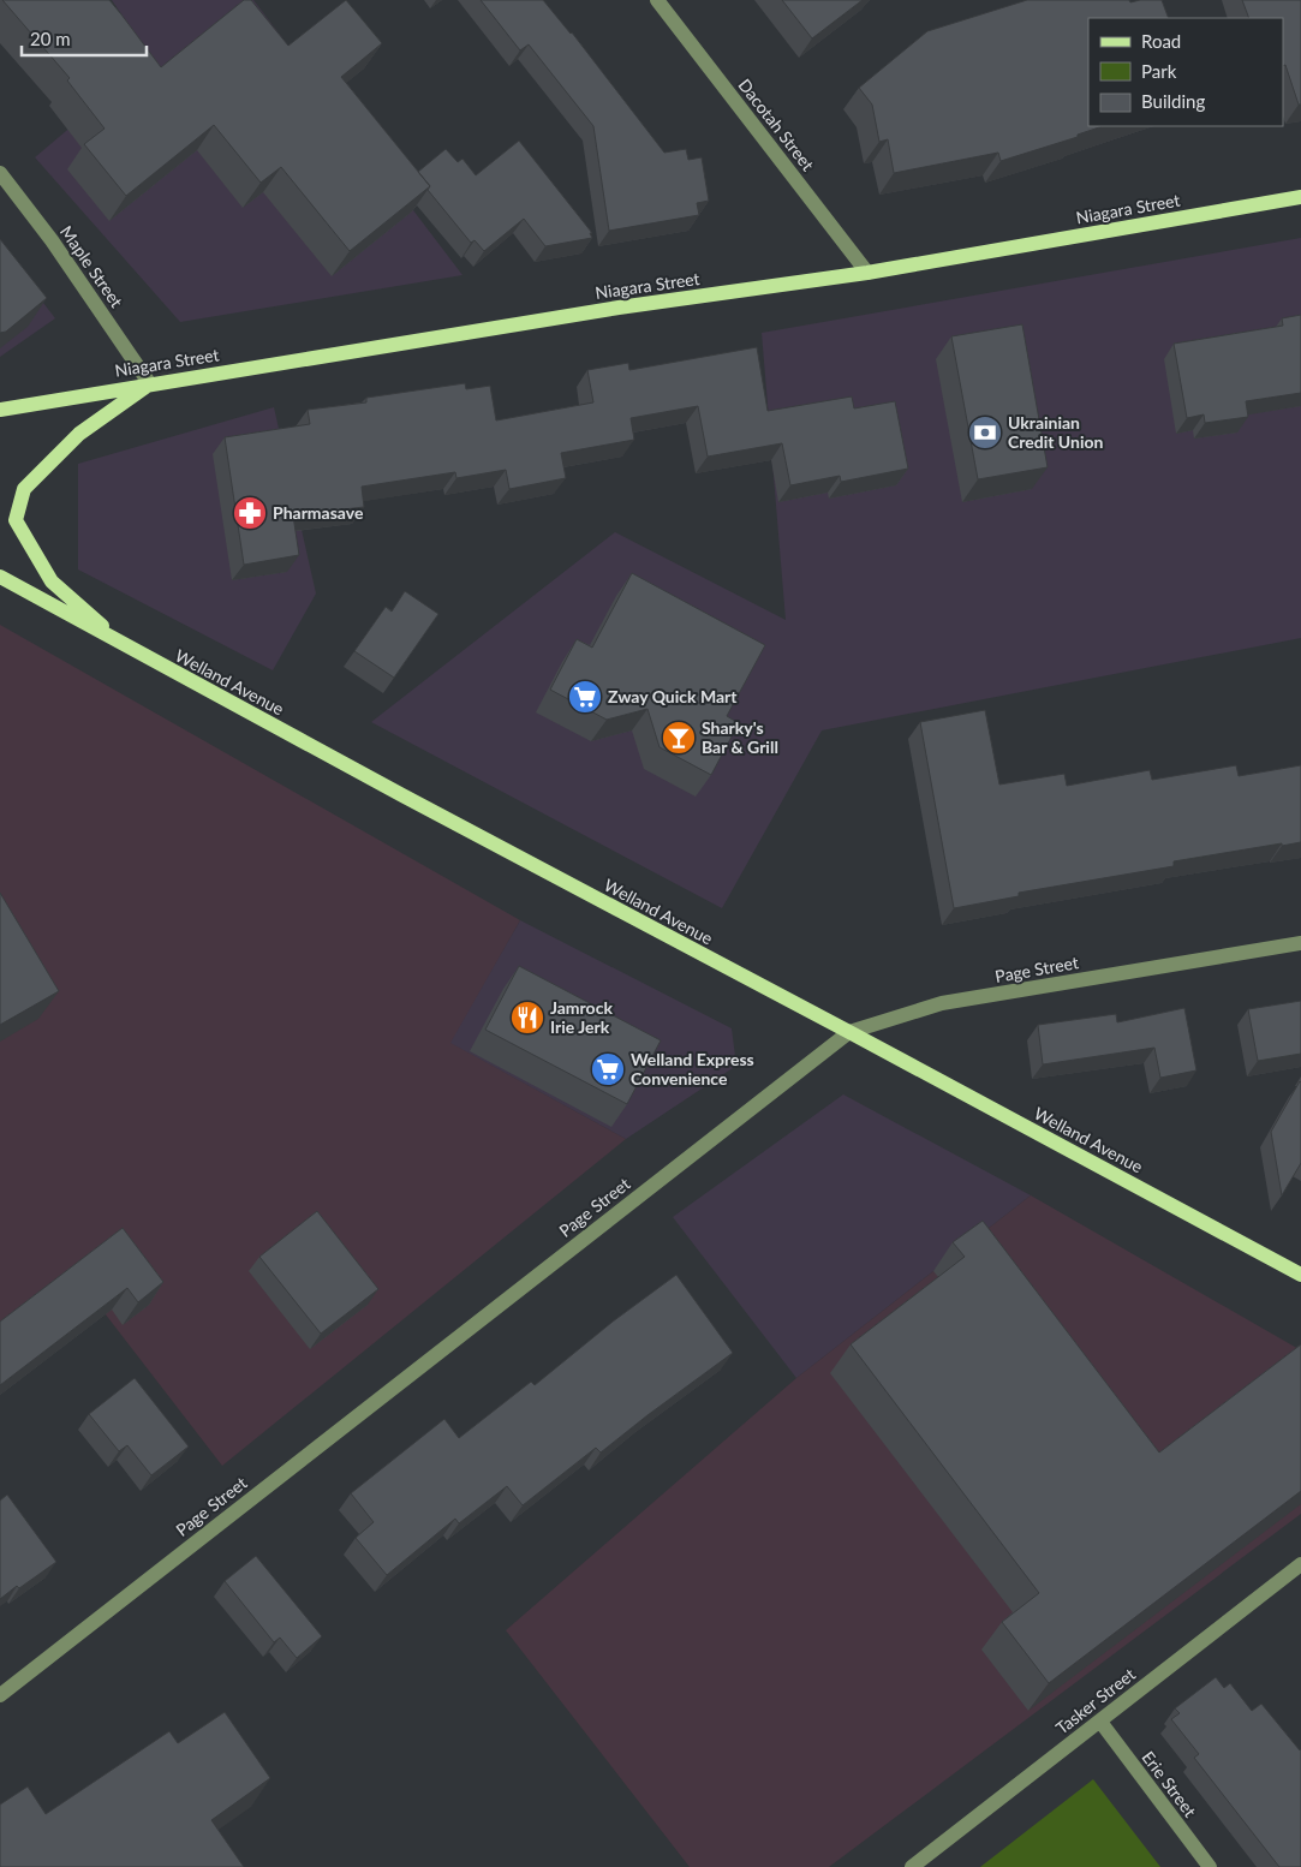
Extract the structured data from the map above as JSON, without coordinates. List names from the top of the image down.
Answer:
{
  "streets": {
    "main road": ["Niagara Street", "Welland Avenue"],
    "street": [
      "Dacotah Street",
      "Maple Street",
      "Page Street",
      "Tasker Street",
      "Erie Street"
    ]
  },
  "crossings": [
    ["Dacotah Street", "Niagara Street"],
    ["Niagara Street", "Maple Street"],
    ["Welland Avenue", "Page Street"],
    ["Tasker Street", "Erie Street"]
  ],
  "places": {
    "bank": ["Ukrainian Credit Union"],
    "pharmacy": ["Pharmasave"],
    "supermarket": ["Zway Quick Mart", "Welland Express Convenience"],
    "bar": ["Sharky's Bar & Grill"],
    "restaurant": ["Jamrock Irie Jerk"]
  },
  "legend": ["Road", "Park", "Building"],
  "scale_bar": "20 m"
}
